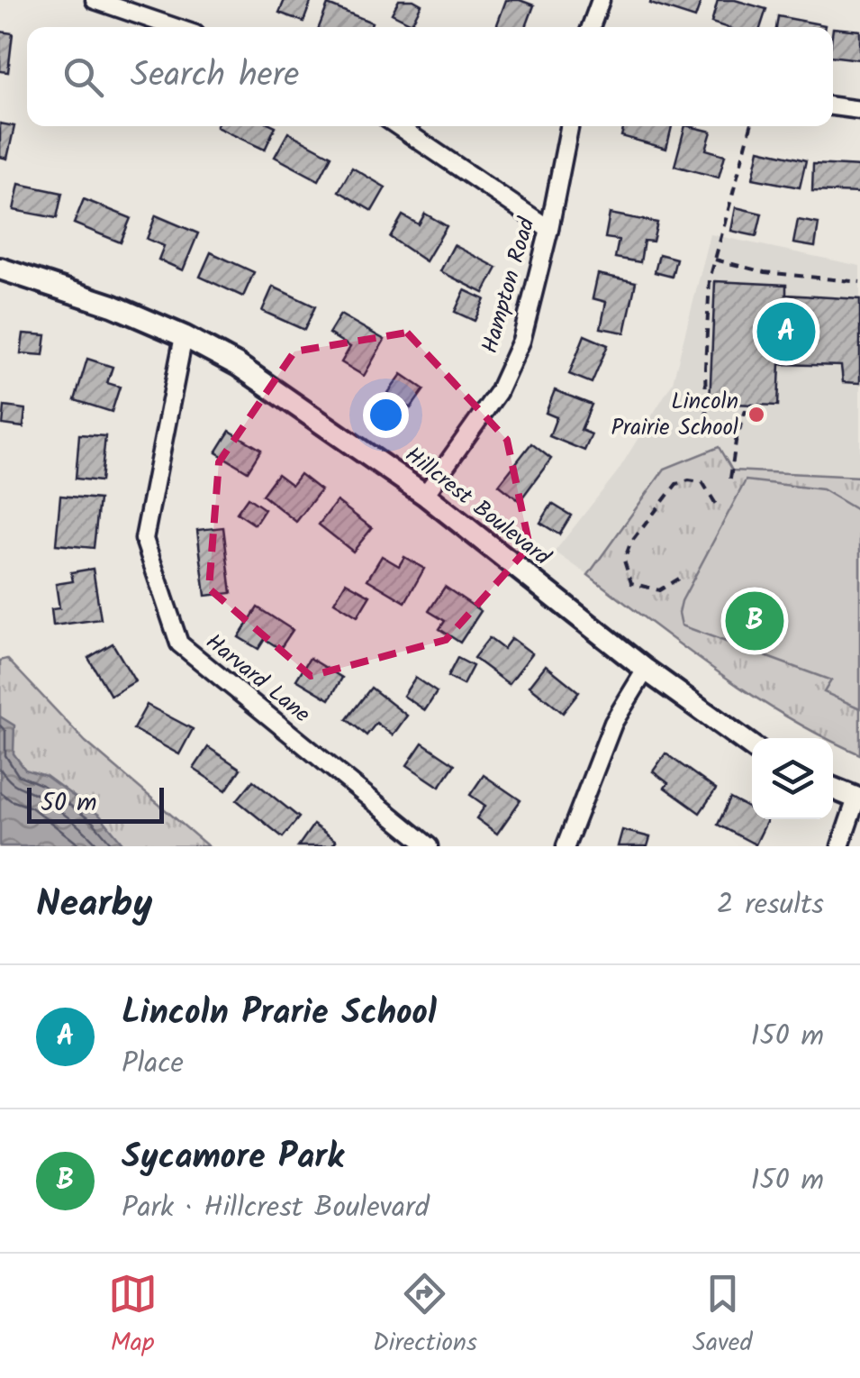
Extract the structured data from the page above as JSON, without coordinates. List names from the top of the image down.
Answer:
{
  "streets": {
    "street": ["Hampton Road", "Hillcrest Boulevard", "Harvard Lane"]
  },
  "crossings": [
    ["Hampton Road", "Hillcrest Boulevard"],
    ["Hillcrest Boulevard", "Harvard Lane"]
  ],
  "places": ["Lincoln Prairie School"],
  "scale_bar": "50 m",
  "page": {
    "search": "Search here",
    "pins": ["A", "B"],
    "scale": "50 m",
    "heading": ["Nearby", "2 results"],
    "list": [
      {
        "mark": "A",
        "name": "Lincoln Prarie School",
        "note": "Place",
        "value": "150 m"
      },
      {
        "mark": "B",
        "name": "Sycamore Park",
        "note": "Park · Hillcrest Boulevard",
        "value": "150 m"
      }
    ],
    "nav": ["Map", "Directions", "Saved"]
  }
}
